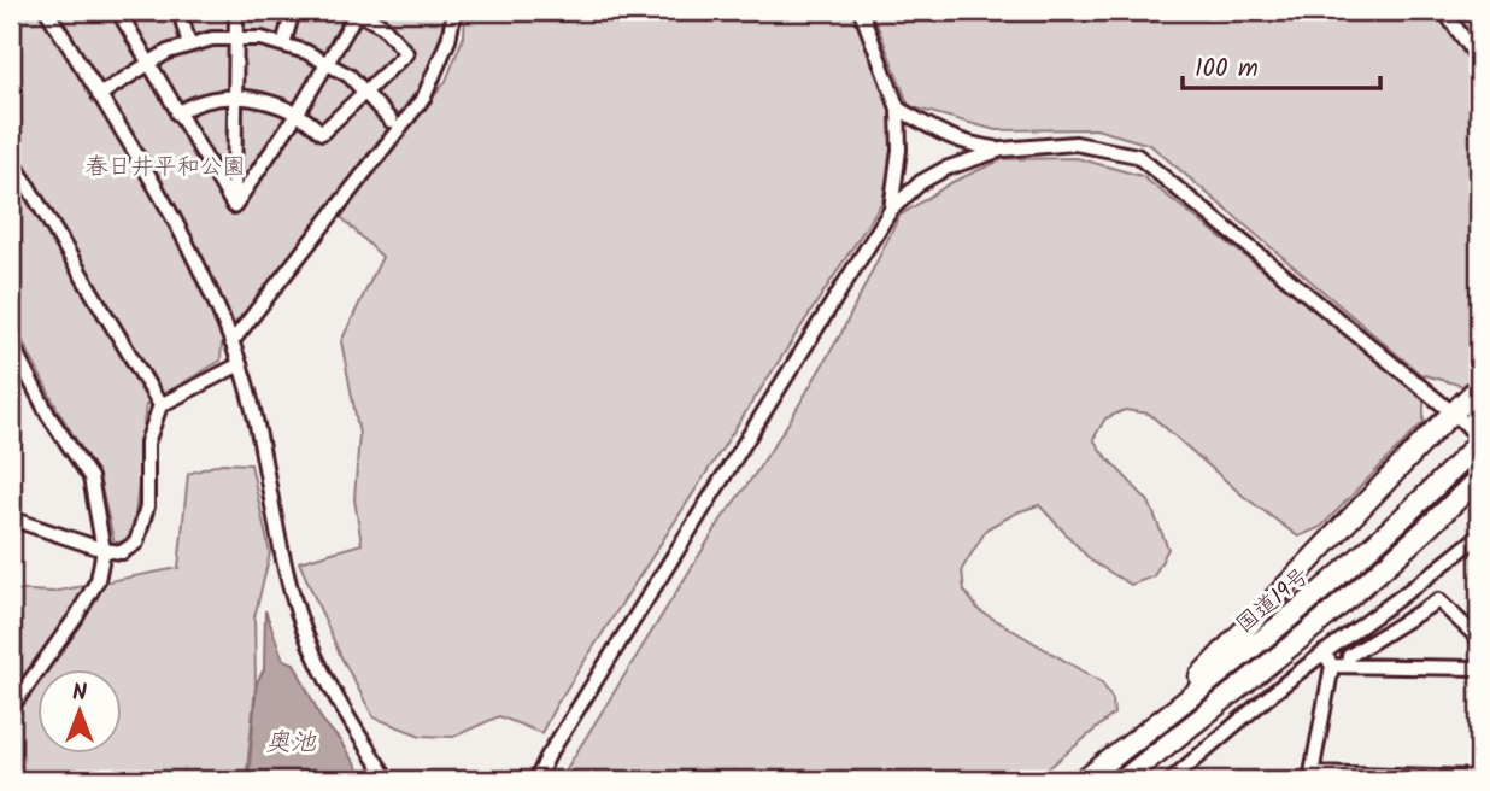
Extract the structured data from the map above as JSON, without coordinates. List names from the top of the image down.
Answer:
{
  "streets": {
    "highway": ["国道19号"]
  },
  "water": ["奥池"],
  "parks": ["春日井平和公園"],
  "scale_bar": "100 m",
  "north": "top"
}
